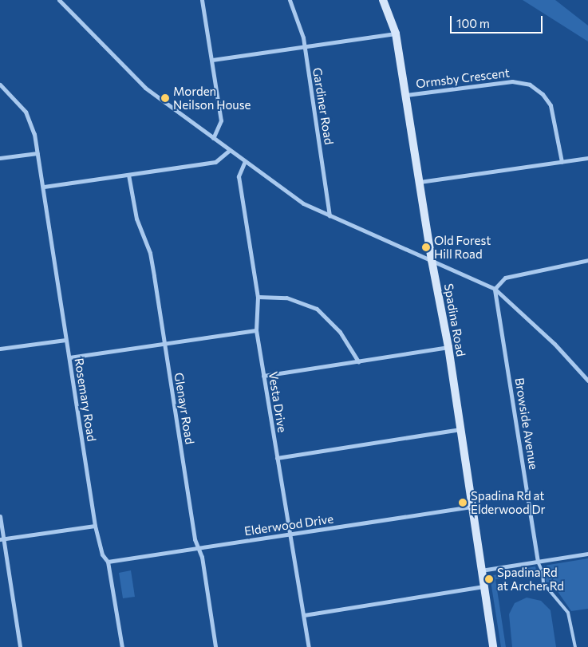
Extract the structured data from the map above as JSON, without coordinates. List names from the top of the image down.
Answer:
{
  "streets": {
    "street": [
      "Ormsby Crescent",
      "Gardiner Road",
      "Spadina Road",
      "Rosemary Road",
      "Vesta Drive",
      "Glenayr Road",
      "Browside Avenue",
      "Elderwood Drive"
    ]
  },
  "crossings": [
    ["Ormsby Crescent", "Spadina Road"],
    ["Spadina Road", "Elderwood Drive"],
    ["Rosemary Road", "Elderwood Drive"],
    ["Vesta Drive", "Elderwood Drive"],
    ["Glenayr Road", "Elderwood Drive"]
  ],
  "places": [
    "Morden Neilson House",
    "Old Forest Hill Road",
    "Spadina Rd at Elderwood Dr",
    "Spadina Rd at Archer Rd"
  ],
  "scale_bar": "100 m"
}
